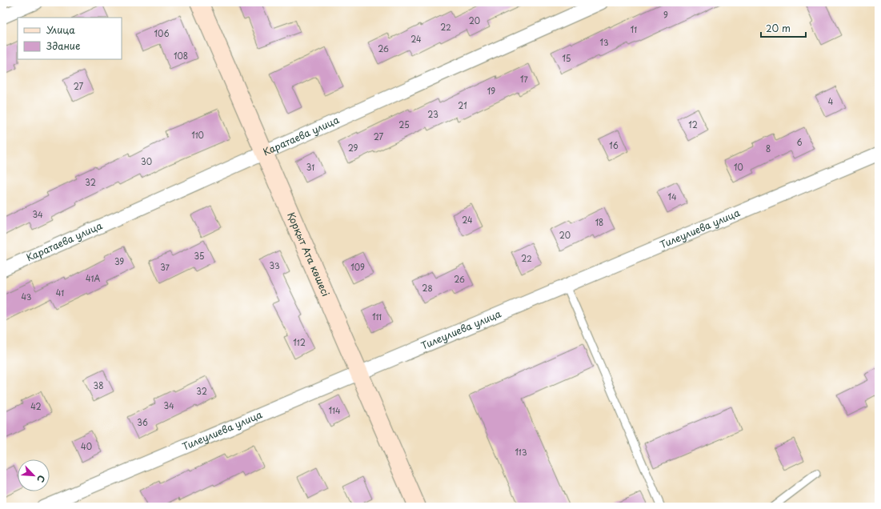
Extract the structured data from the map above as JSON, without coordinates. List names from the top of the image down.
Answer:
{
  "streets": {
    "main road": ["Қорқыт Ата көшесі"],
    "street": ["Каратаева улица", "Тилеулиева улица"]
  },
  "crossings": [
    ["Каратаева улица", "Қорқыт Ата көшесі"],
    ["Тилеулиева улица", "Қорқыт Ата көшесі"]
  ],
  "house_numbers": [
    "9",
    "20",
    "22",
    "11",
    "106",
    "24",
    "13",
    "26",
    "108",
    "15",
    "17",
    "27",
    "19",
    "4",
    "21",
    "23",
    "25",
    "12",
    "110",
    "27",
    "6",
    "16",
    "29",
    "8",
    "30",
    "31",
    "10",
    "32",
    "14",
    "34",
    "24",
    "18",
    "20",
    "35",
    "22",
    "39",
    "33",
    "37",
    "109",
    "41А",
    "26",
    "28",
    "41",
    "43",
    "111",
    "112",
    "38",
    "32",
    "34",
    "42",
    "114",
    "36",
    "40",
    "113"
  ],
  "legend": ["Улица", "Здание"],
  "scale_bar": "20 m",
  "north": "bottom right"
}
